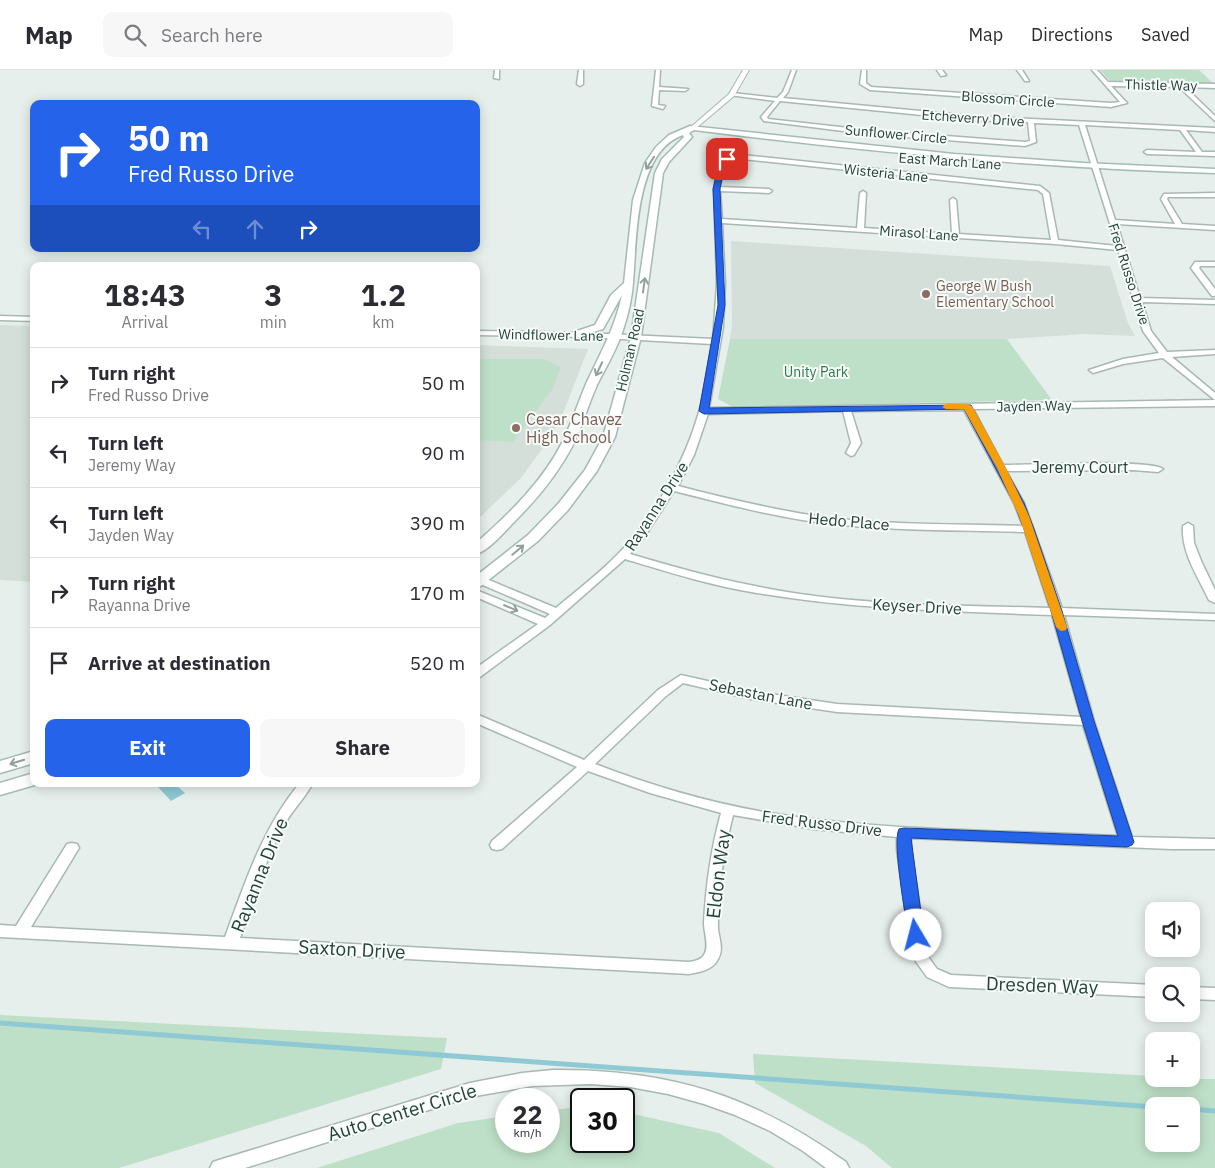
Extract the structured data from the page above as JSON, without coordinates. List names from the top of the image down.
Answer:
{
  "streets": {
    "main road": ["East March Lane", "Holman Road"],
    "street": [
      "Thistle Way",
      "Blossom Circle",
      "Etcheverry Drive",
      "Sunflower Circle",
      "Wisteria Lane",
      "Mirasol Lane",
      "Fred Russo Drive",
      "Windflower Lane",
      "Jayden Way",
      "Jeremy Court",
      "Rayanna Drive",
      "Hedo Place",
      "Keyser Drive",
      "Sebastan Lane",
      "Eldon Way",
      "Saxton Drive",
      "Dresden Way",
      "Auto Center Circle"
    ]
  },
  "crossings": [
    ["Thistle Way", "Blossom Circle"],
    ["Etcheverry Drive", "Sunflower Circle"],
    ["Etcheverry Drive", "Fred Russo Drive"],
    ["Etcheverry Drive", "Holman Road"],
    ["East March Lane", "Fred Russo Drive"],
    ["East March Lane", "Holman Road"],
    ["Wisteria Lane", "Mirasol Lane"],
    ["Wisteria Lane", "Rayanna Drive"],
    ["Mirasol Lane", "Fred Russo Drive"],
    ["Mirasol Lane", "Rayanna Drive"],
    ["Fred Russo Drive", "Sebastan Lane"],
    ["Fred Russo Drive", "Eldon Way"],
    ["Fred Russo Drive", "Dresden Way"],
    ["Windflower Lane", "Holman Road"],
    ["Windflower Lane", "Rayanna Drive"],
    ["Jayden Way", "Rayanna Drive"],
    ["Rayanna Drive", "Hedo Place"],
    ["Rayanna Drive", "Keyser Drive"],
    ["Rayanna Drive", "Saxton Drive"],
    ["Eldon Way", "Saxton Drive"]
  ],
  "parks": ["Unity Park"],
  "places": ["George W Bush Elementary School", "Cesar Chavez High School"],
  "page": {
    "header": "Map",
    "search": "Search here",
    "nav": ["Map", "Directions", "Saved"],
    "turn": ["50 m", "Fred Russo Drive"],
    "eta": [
      "18:43",
      "Arrival",
      "3",
      "min",
      "1.2",
      "km"
    ],
    "list": [
      {
        "name": "Turn right",
        "note": "Fred Russo Drive",
        "value": "50 m"
      },
      {
        "name": "Turn left",
        "note": "Jeremy Way",
        "value": "90 m"
      },
      {
        "name": "Turn left",
        "note": "Jayden Way",
        "value": "390 m"
      },
      {
        "name": "Turn right",
        "note": "Rayanna Drive",
        "value": "170 m"
      },
      {
        "name": "Arrive at destination",
        "value": "520 m"
      }
    ],
    "buttons": ["Exit", "Share"],
    "map_buttons": ["+", "−"],
    "speed": "22 km/h",
    "limit": "30"
  }
}
